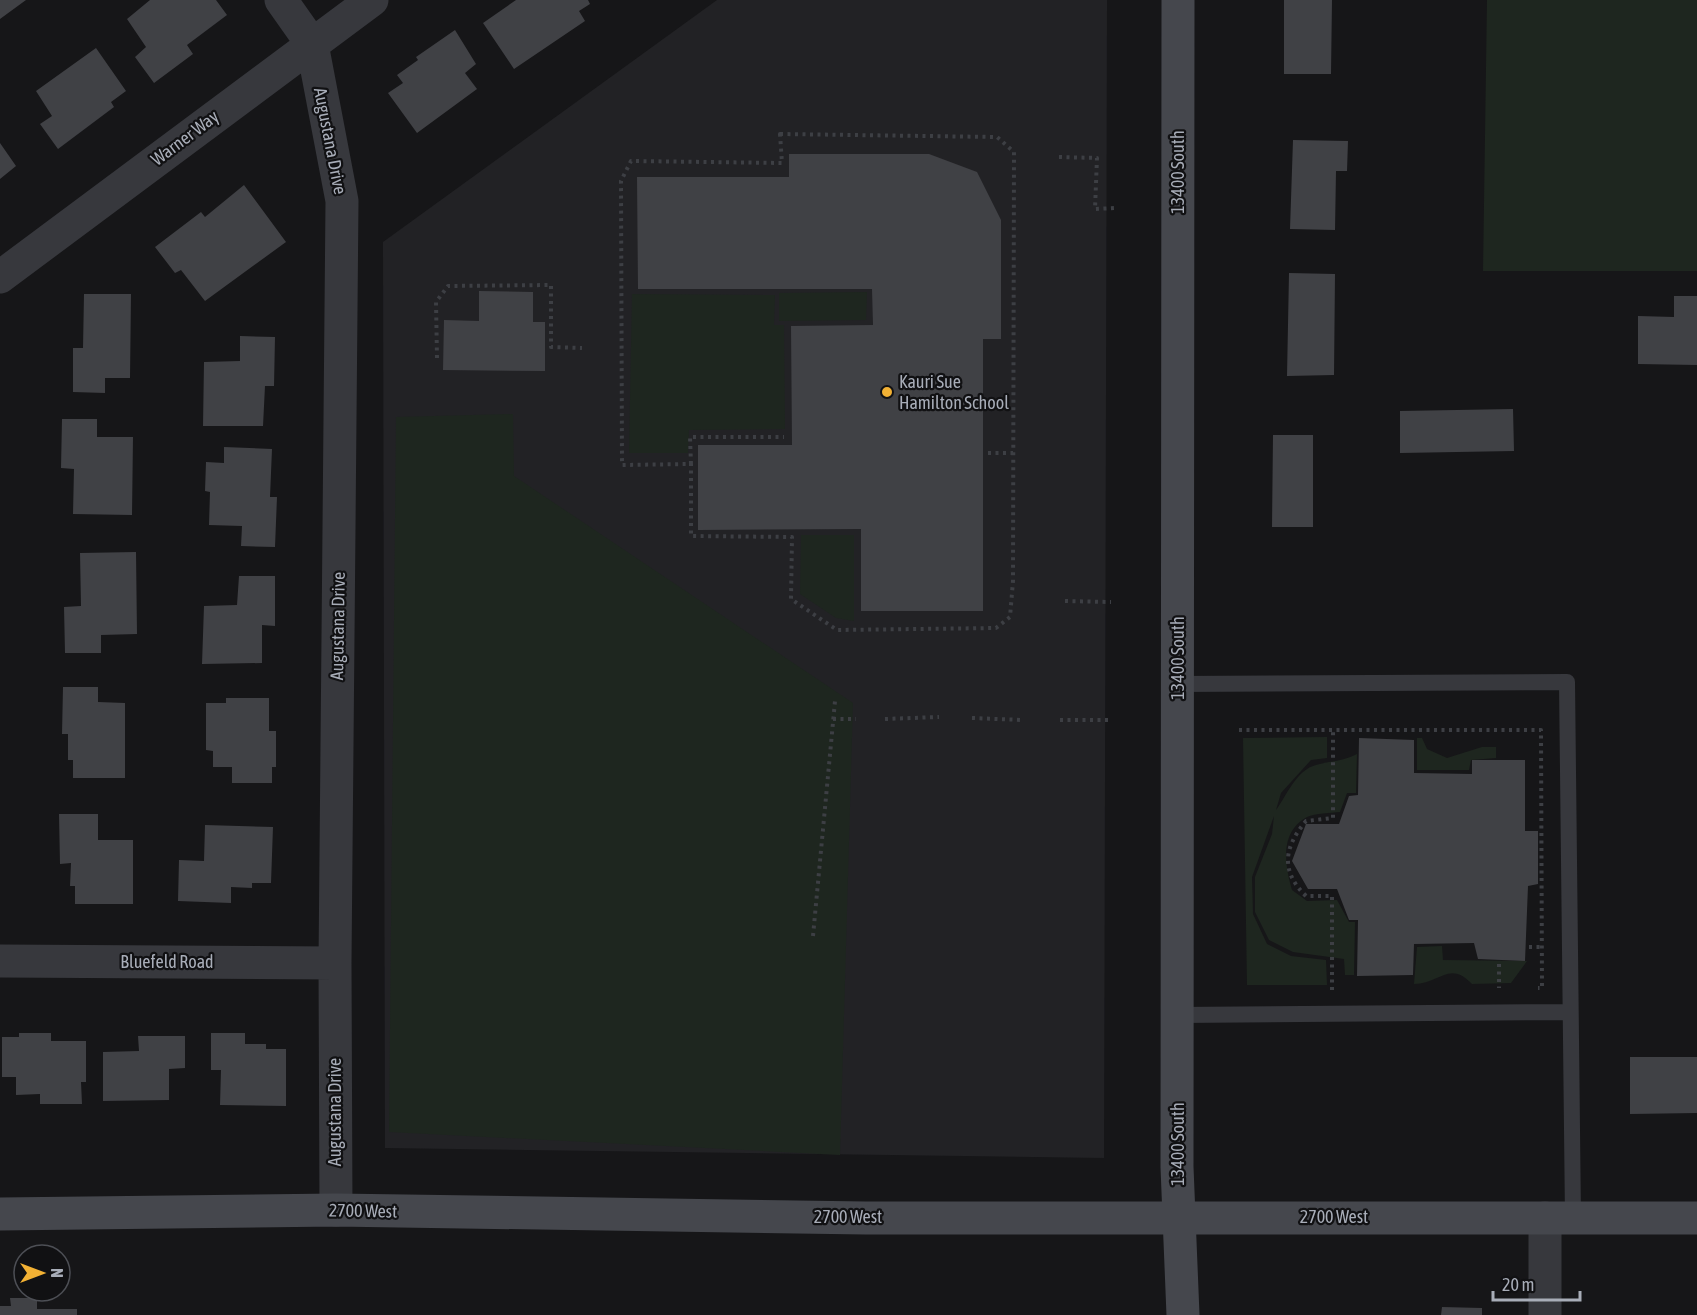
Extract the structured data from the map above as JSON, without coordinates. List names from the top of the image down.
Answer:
{
  "streets": {
    "main road": ["13400 South", "2700 West"],
    "street": ["Warner Way", "Augustana Drive", "Bluefeld Road"]
  },
  "crossings": [
    ["Warner Way", "Augustana Drive"],
    ["Augustana Drive", "Bluefeld Road"],
    ["Augustana Drive", "2700 West"],
    ["13400 South", "2700 West"]
  ],
  "places": ["Kauri Sue Hamilton School"],
  "scale_bar": "20 m",
  "north": "right"
}
